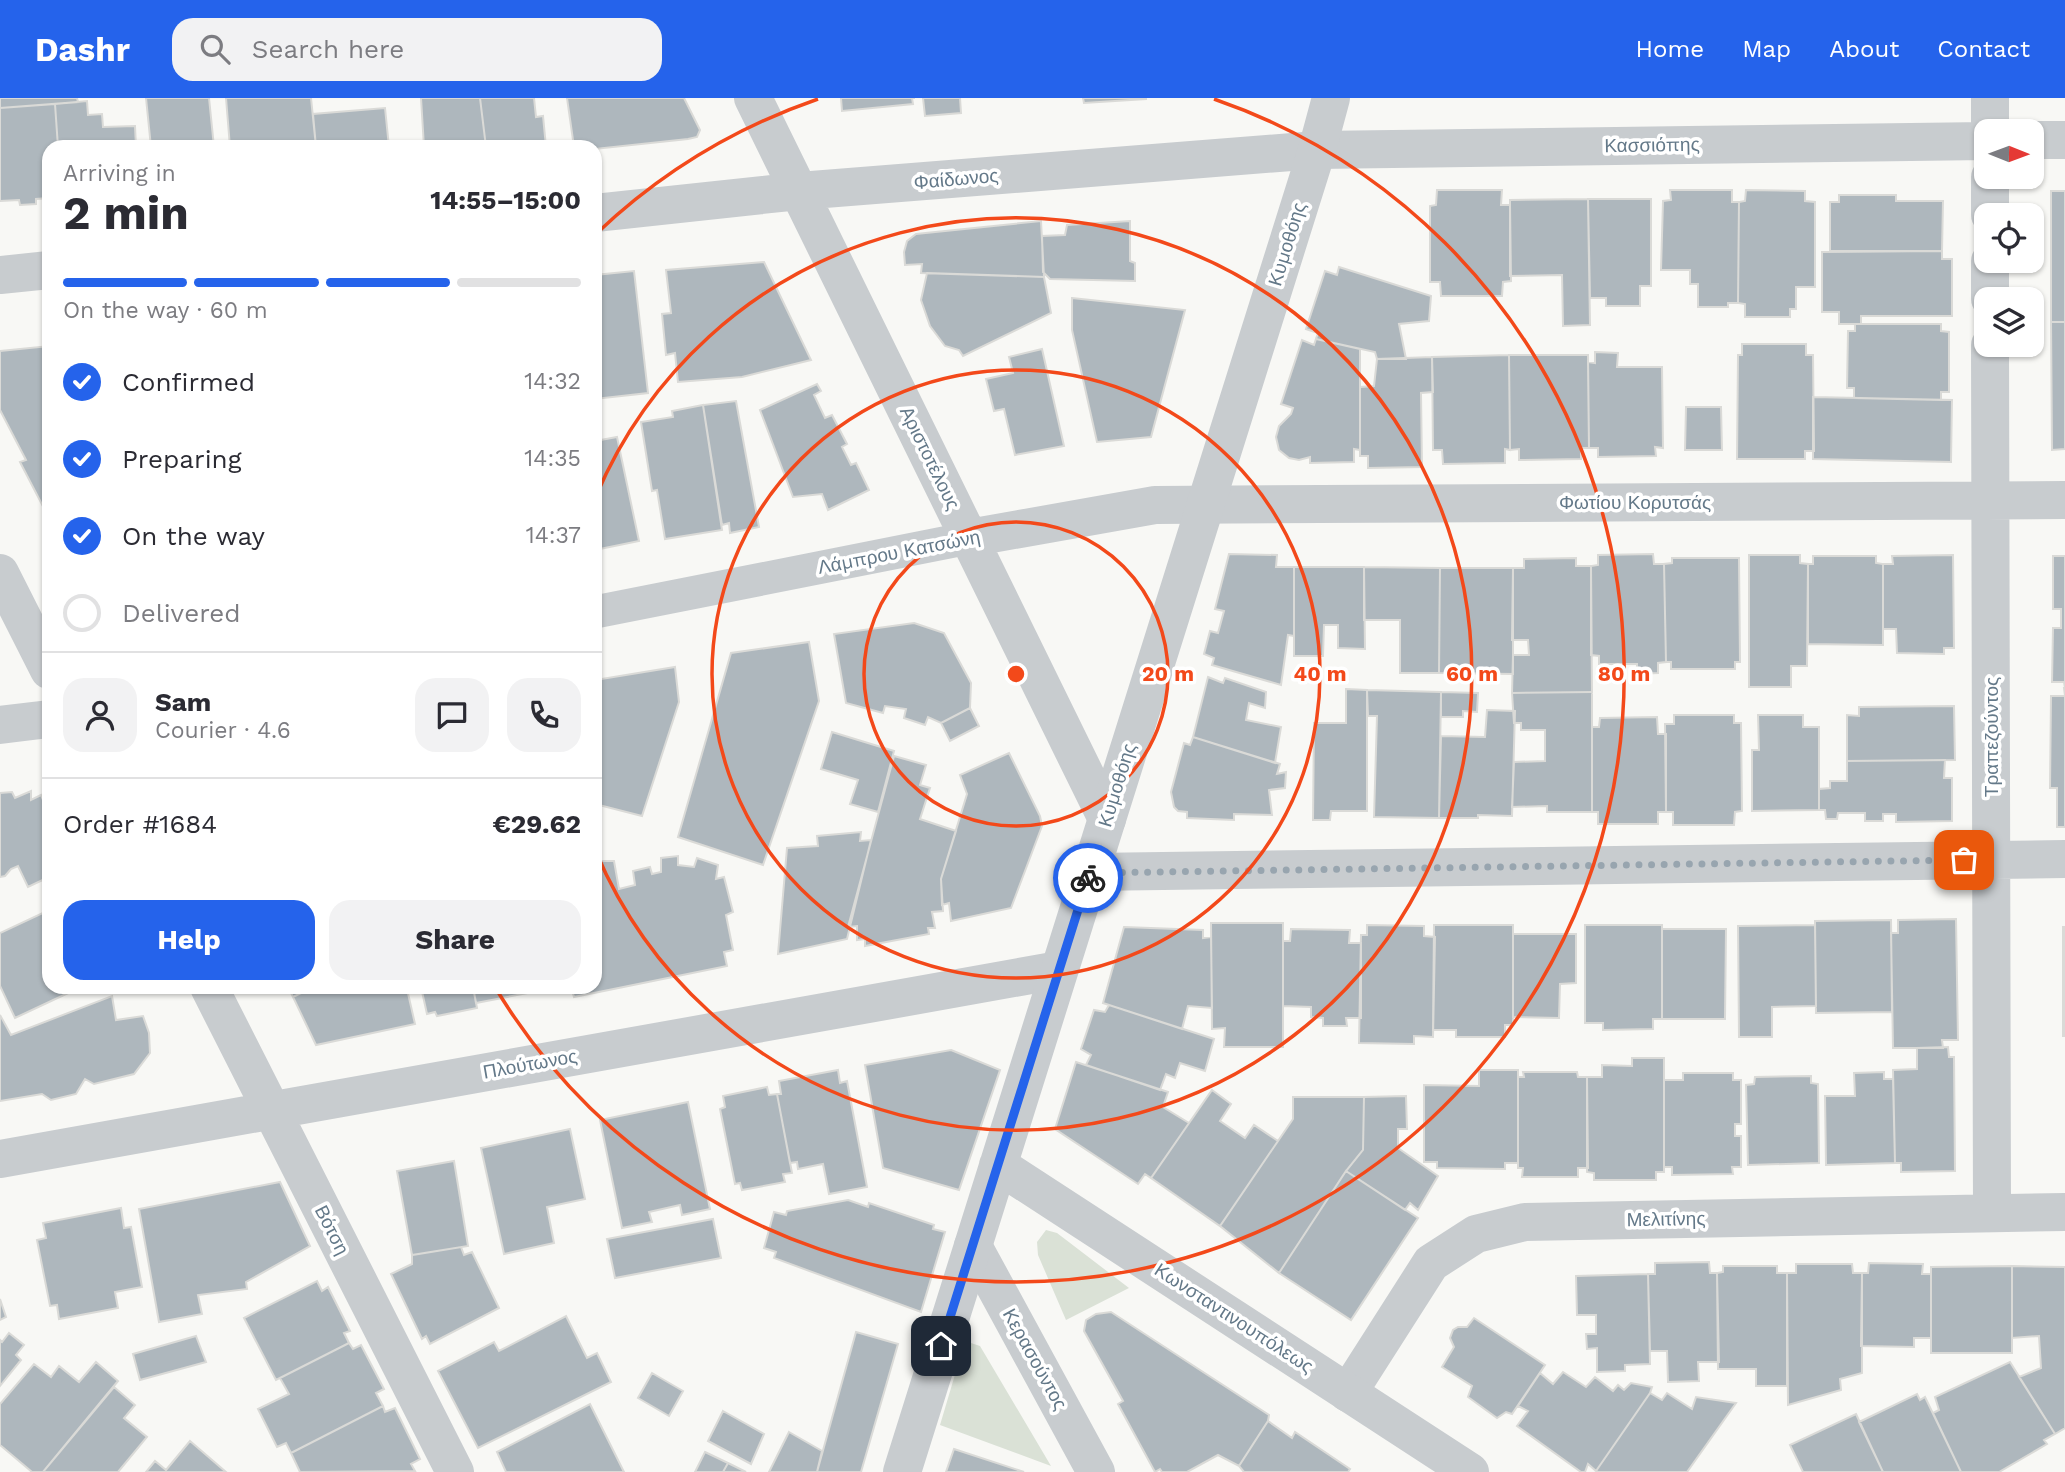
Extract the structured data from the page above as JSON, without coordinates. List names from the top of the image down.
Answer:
{
  "streets": {
    "street": [
      "Κασσιόπης",
      "Φαίδωνος",
      "Κυμοθόης",
      "Αριστοτέλους",
      "Φωτίου Κορυτσάς",
      "Λάμπρου Κατσώνη",
      "Τραπεζούντος",
      "Πλούτωνος",
      "Μελιτίνης",
      "Βότση",
      "Κωνσταντινουπόλεως",
      "Κερασούντος"
    ]
  },
  "crossings": [
    ["Κασσιόπης", "Φαίδωνος"],
    ["Κασσιόπης", "Κυμοθόης"],
    ["Φαίδωνος", "Κυμοθόης"],
    ["Φαίδωνος", "Αριστοτέλους"],
    ["Κυμοθόης", "Αριστοτέλους"],
    ["Κυμοθόης", "Φωτίου Κορυτσάς"],
    ["Κυμοθόης", "Λάμπρου Κατσώνη"],
    ["Κυμοθόης", "Πλούτωνος"],
    ["Κυμοθόης", "Κωνσταντινουπόλεως"],
    ["Κυμοθόης", "Κερασούντος"],
    ["Αριστοτέλους", "Λάμπρου Κατσώνη"],
    ["Φωτίου Κορυτσάς", "Λάμπρου Κατσώνη"],
    ["Φωτίου Κορυτσάς", "Τραπεζούντος"],
    ["Τραπεζούντος", "Μελιτίνης"],
    ["Πλούτωνος", "Βότση"],
    ["Μελιτίνης", "Κωνσταντινουπόλεως"]
  ],
  "north": "right",
  "page": {
    "header": "Dashr",
    "search": "Search here",
    "nav": [
      "Home",
      "Map",
      "About",
      "Contact"
    ],
    "heading": ["2 min", "Arriving in", "14:55–15:00"],
    "panel": [
      "Sam",
      "Courier · 4.6",
      "Order #1684",
      "€29.62"
    ],
    "bar": "On the way · 60 m",
    "list": [
      ["Confirmed", "14:32"],
      ["Preparing", "14:35"],
      ["On the way", "14:37"],
      "Delivered"
    ],
    "buttons": ["Help", "Share"]
  },
  "rings": [
    "20 m",
    "40 m",
    "60 m",
    "80 m"
  ]
}
